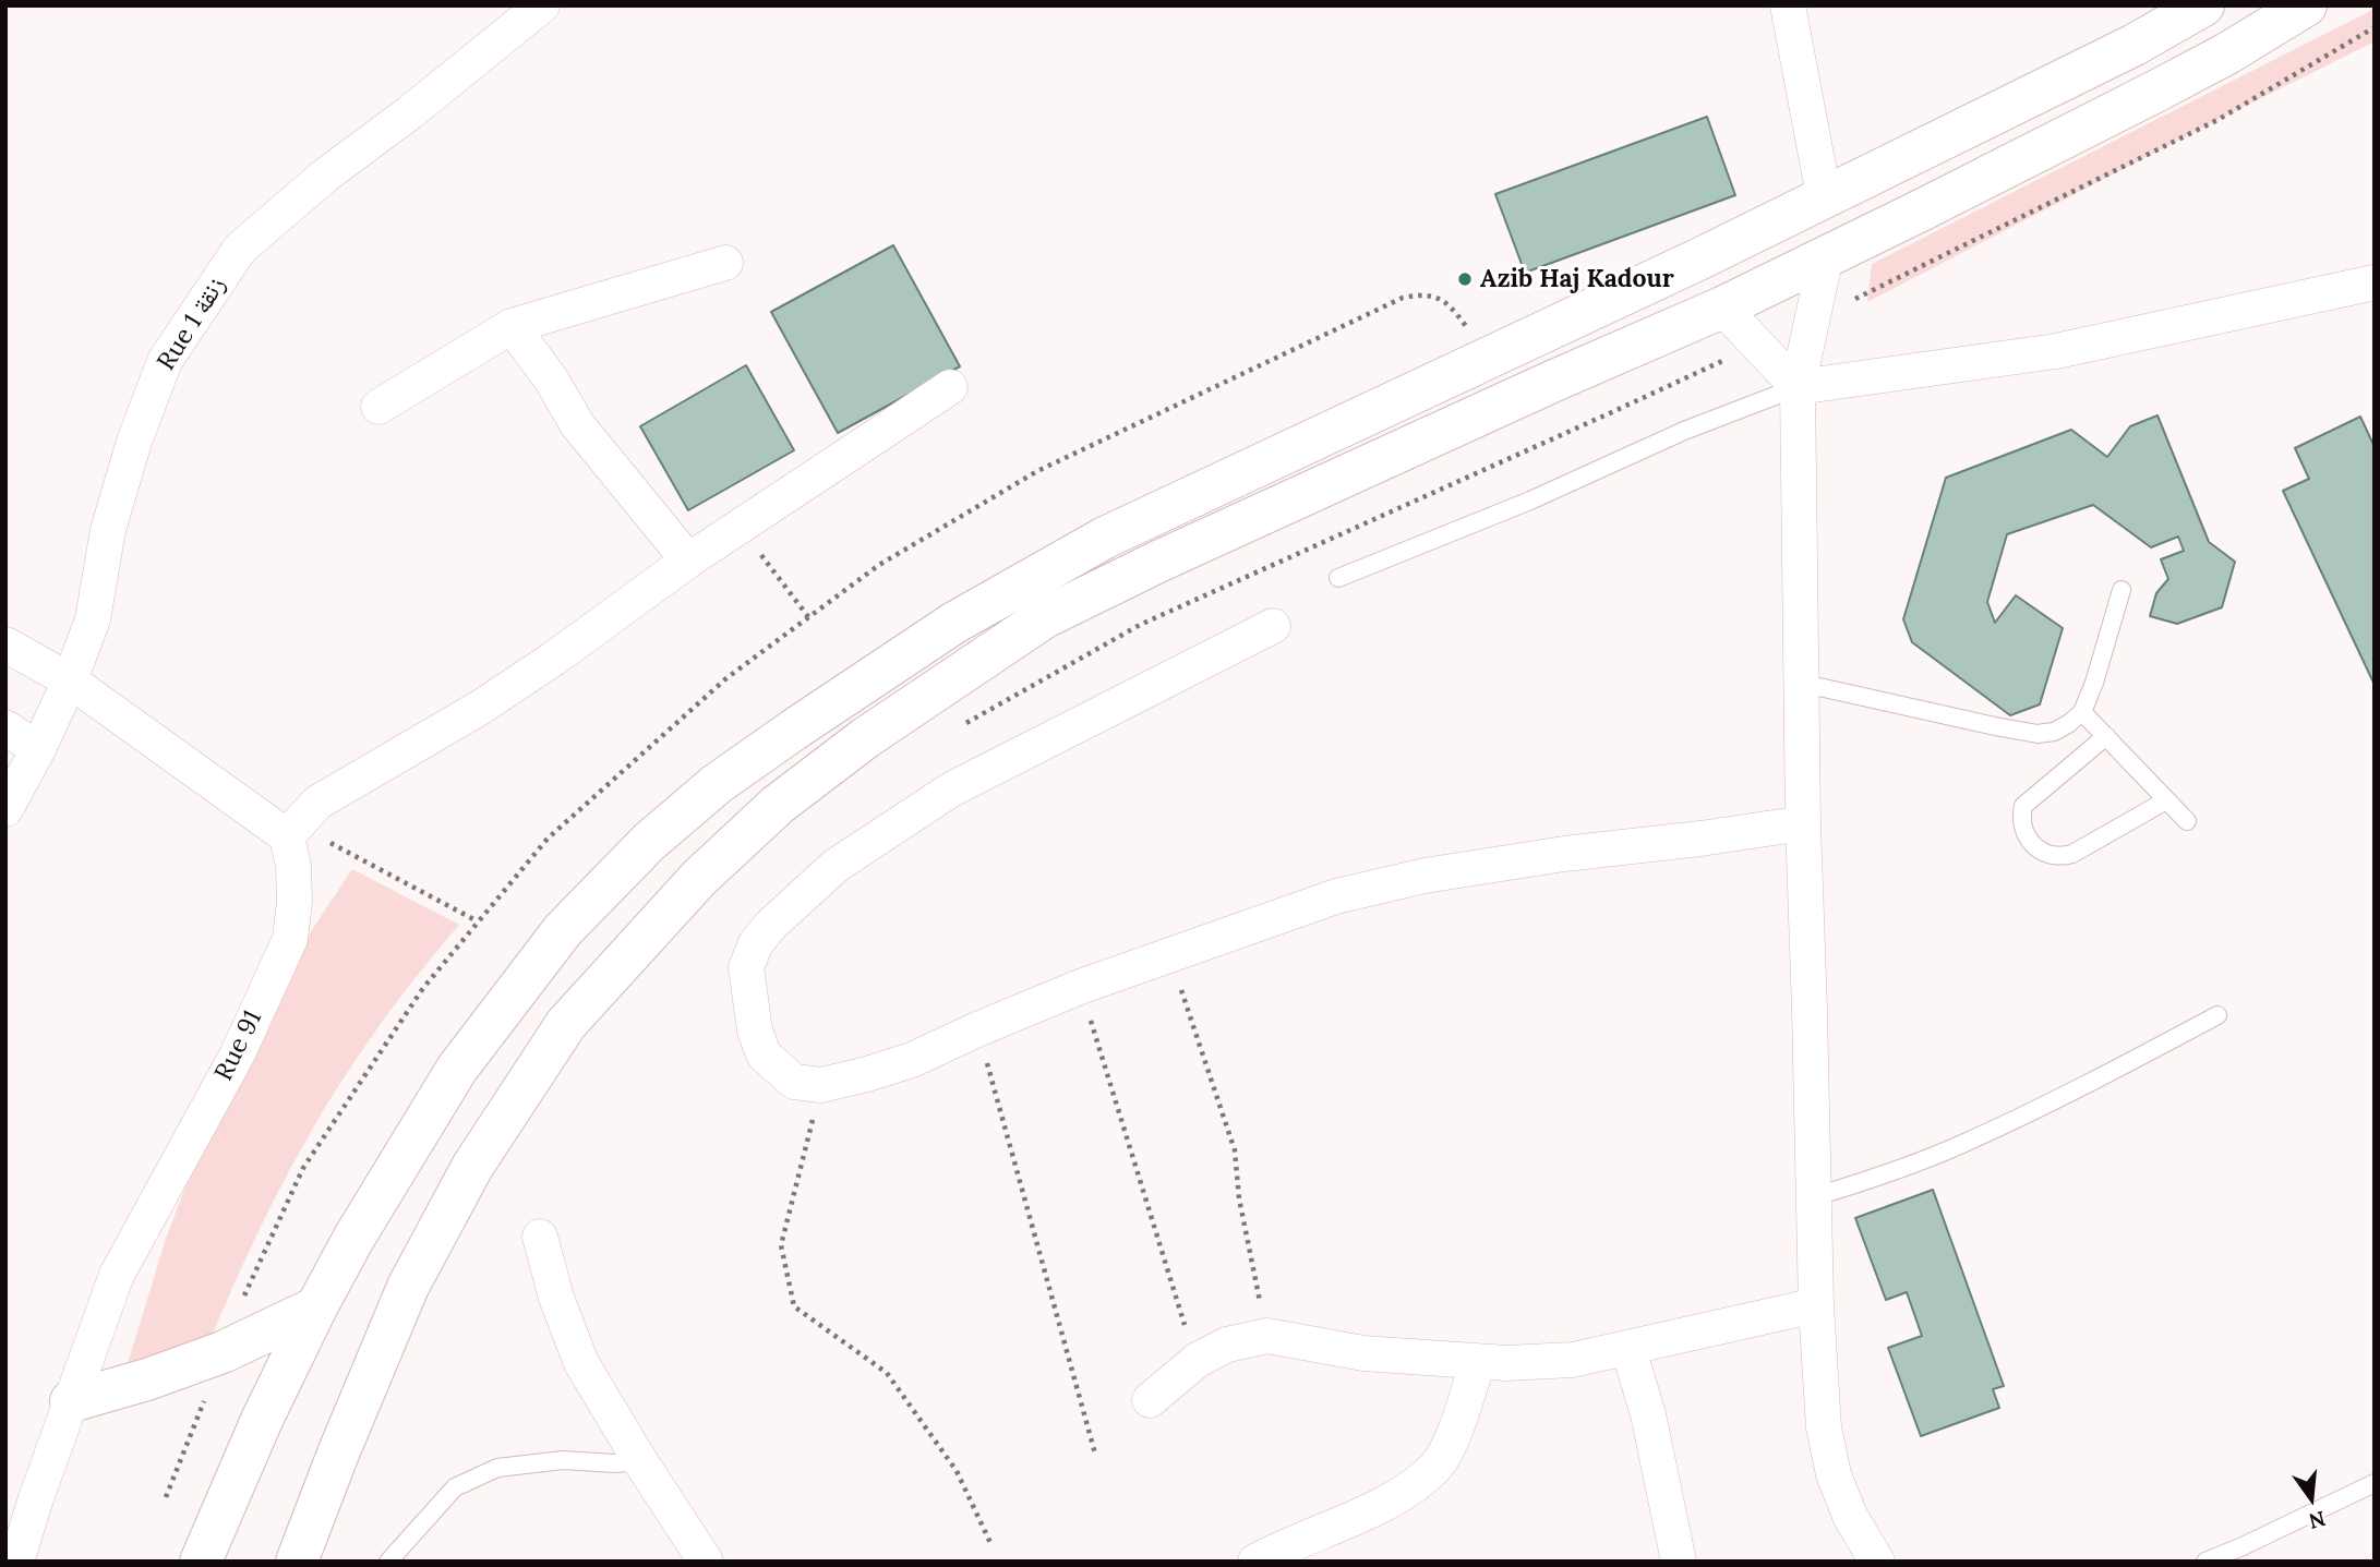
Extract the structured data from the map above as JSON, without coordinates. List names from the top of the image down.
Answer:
{
  "streets": {
    "street": ["Rue 1 زنقة", "Rue 91"]
  },
  "places": ["Azib Haj Kadour"],
  "north": "bottom"
}
